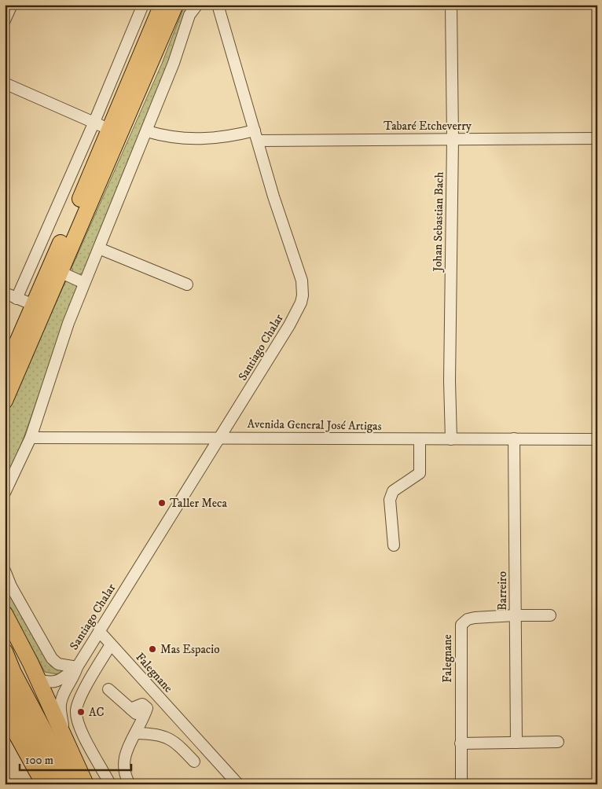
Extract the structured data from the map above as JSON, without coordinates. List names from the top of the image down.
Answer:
{
  "streets": {
    "street": [
      "Tabaré Etcheverry",
      "Johan Sebastian Bach",
      "Santiago Chalar",
      "Avenida General José Artigas",
      "Barreiro",
      "Falegnane"
    ]
  },
  "crossings": [
    ["Tabaré Etcheverry", "Johan Sebastian Bach"],
    ["Tabaré Etcheverry", "Santiago Chalar"],
    ["Johan Sebastian Bach", "Avenida General José Artigas"],
    ["Santiago Chalar", "Avenida General José Artigas"],
    ["Santiago Chalar", "Falegnane"],
    ["Avenida General José Artigas", "Barreiro"],
    ["Barreiro", "Falegnane"]
  ],
  "places": ["Taller Meca", "Mas Espacio", "AC"],
  "scale_bar": "100 m"
}
